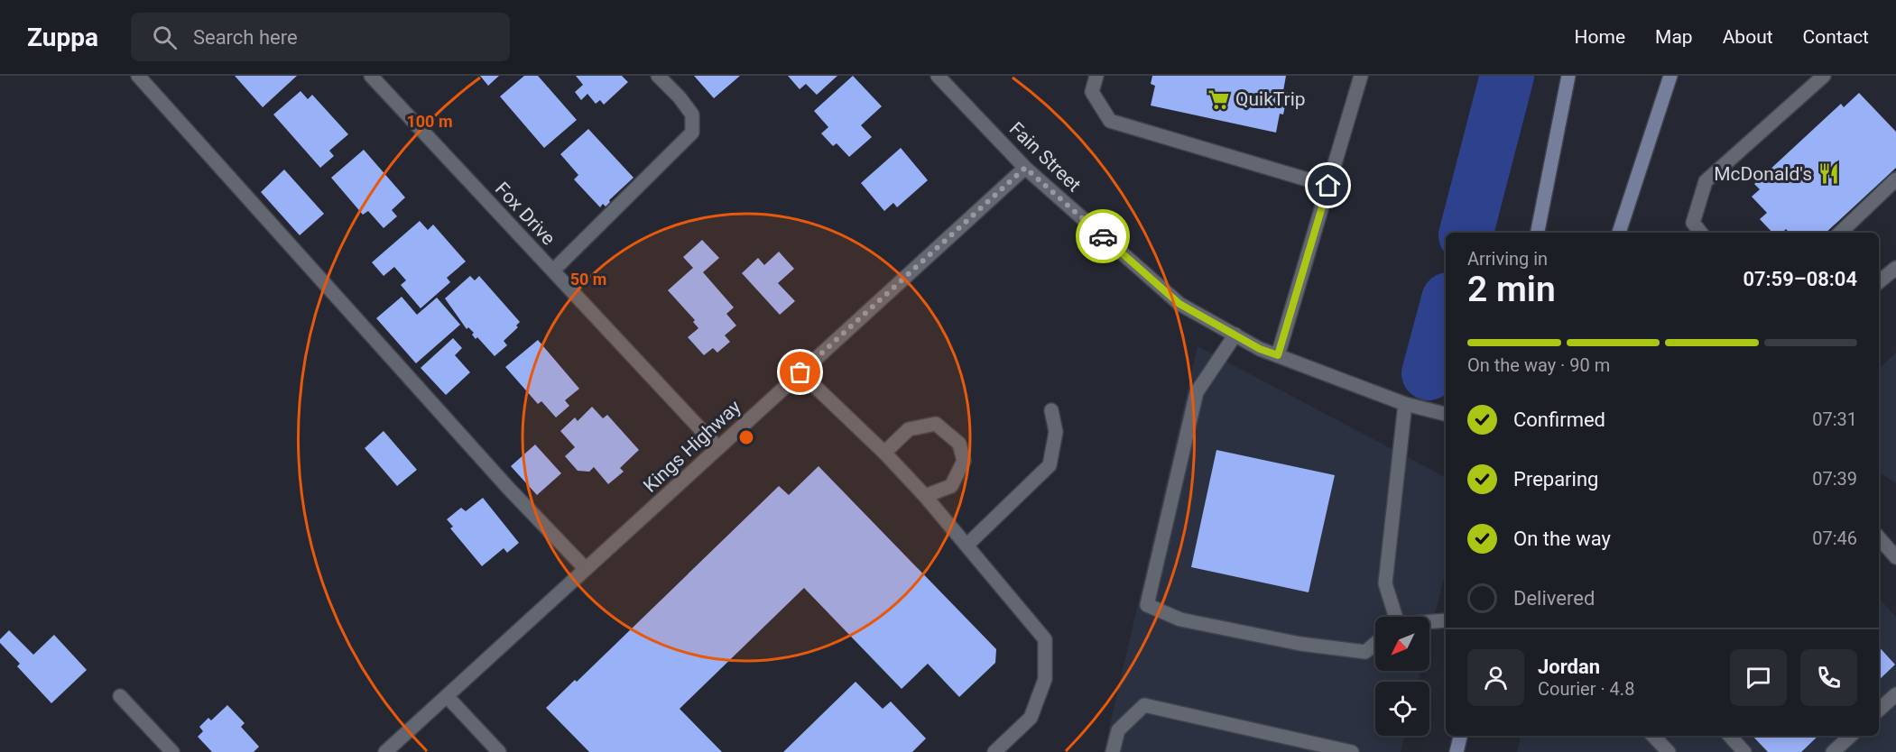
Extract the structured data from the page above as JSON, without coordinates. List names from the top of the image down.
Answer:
{
  "streets": {
    "street": ["Fain Street", "Fox Drive", "Kings Highway"]
  },
  "crossings": [
    ["Fain Street", "Kings Highway"],
    ["Fox Drive", "Kings Highway"]
  ],
  "places": {
    "supermarket": ["QuikTrip"],
    "restaurant": ["McDonald's"]
  },
  "north": "bottom left",
  "page": {
    "header": "Zuppa",
    "search": "Search here",
    "nav": [
      "Home",
      "Map",
      "About",
      "Contact"
    ],
    "heading": ["2 min", "Arriving in", "07:59–08:04"],
    "panel": ["Jordan", "Courier · 4.8"],
    "bar": "On the way · 90 m",
    "list": [
      ["Confirmed", "07:31"],
      ["Preparing", "07:39"],
      ["On the way", "07:46"],
      "Delivered"
    ]
  },
  "rings": ["100 m", "50 m"]
}
